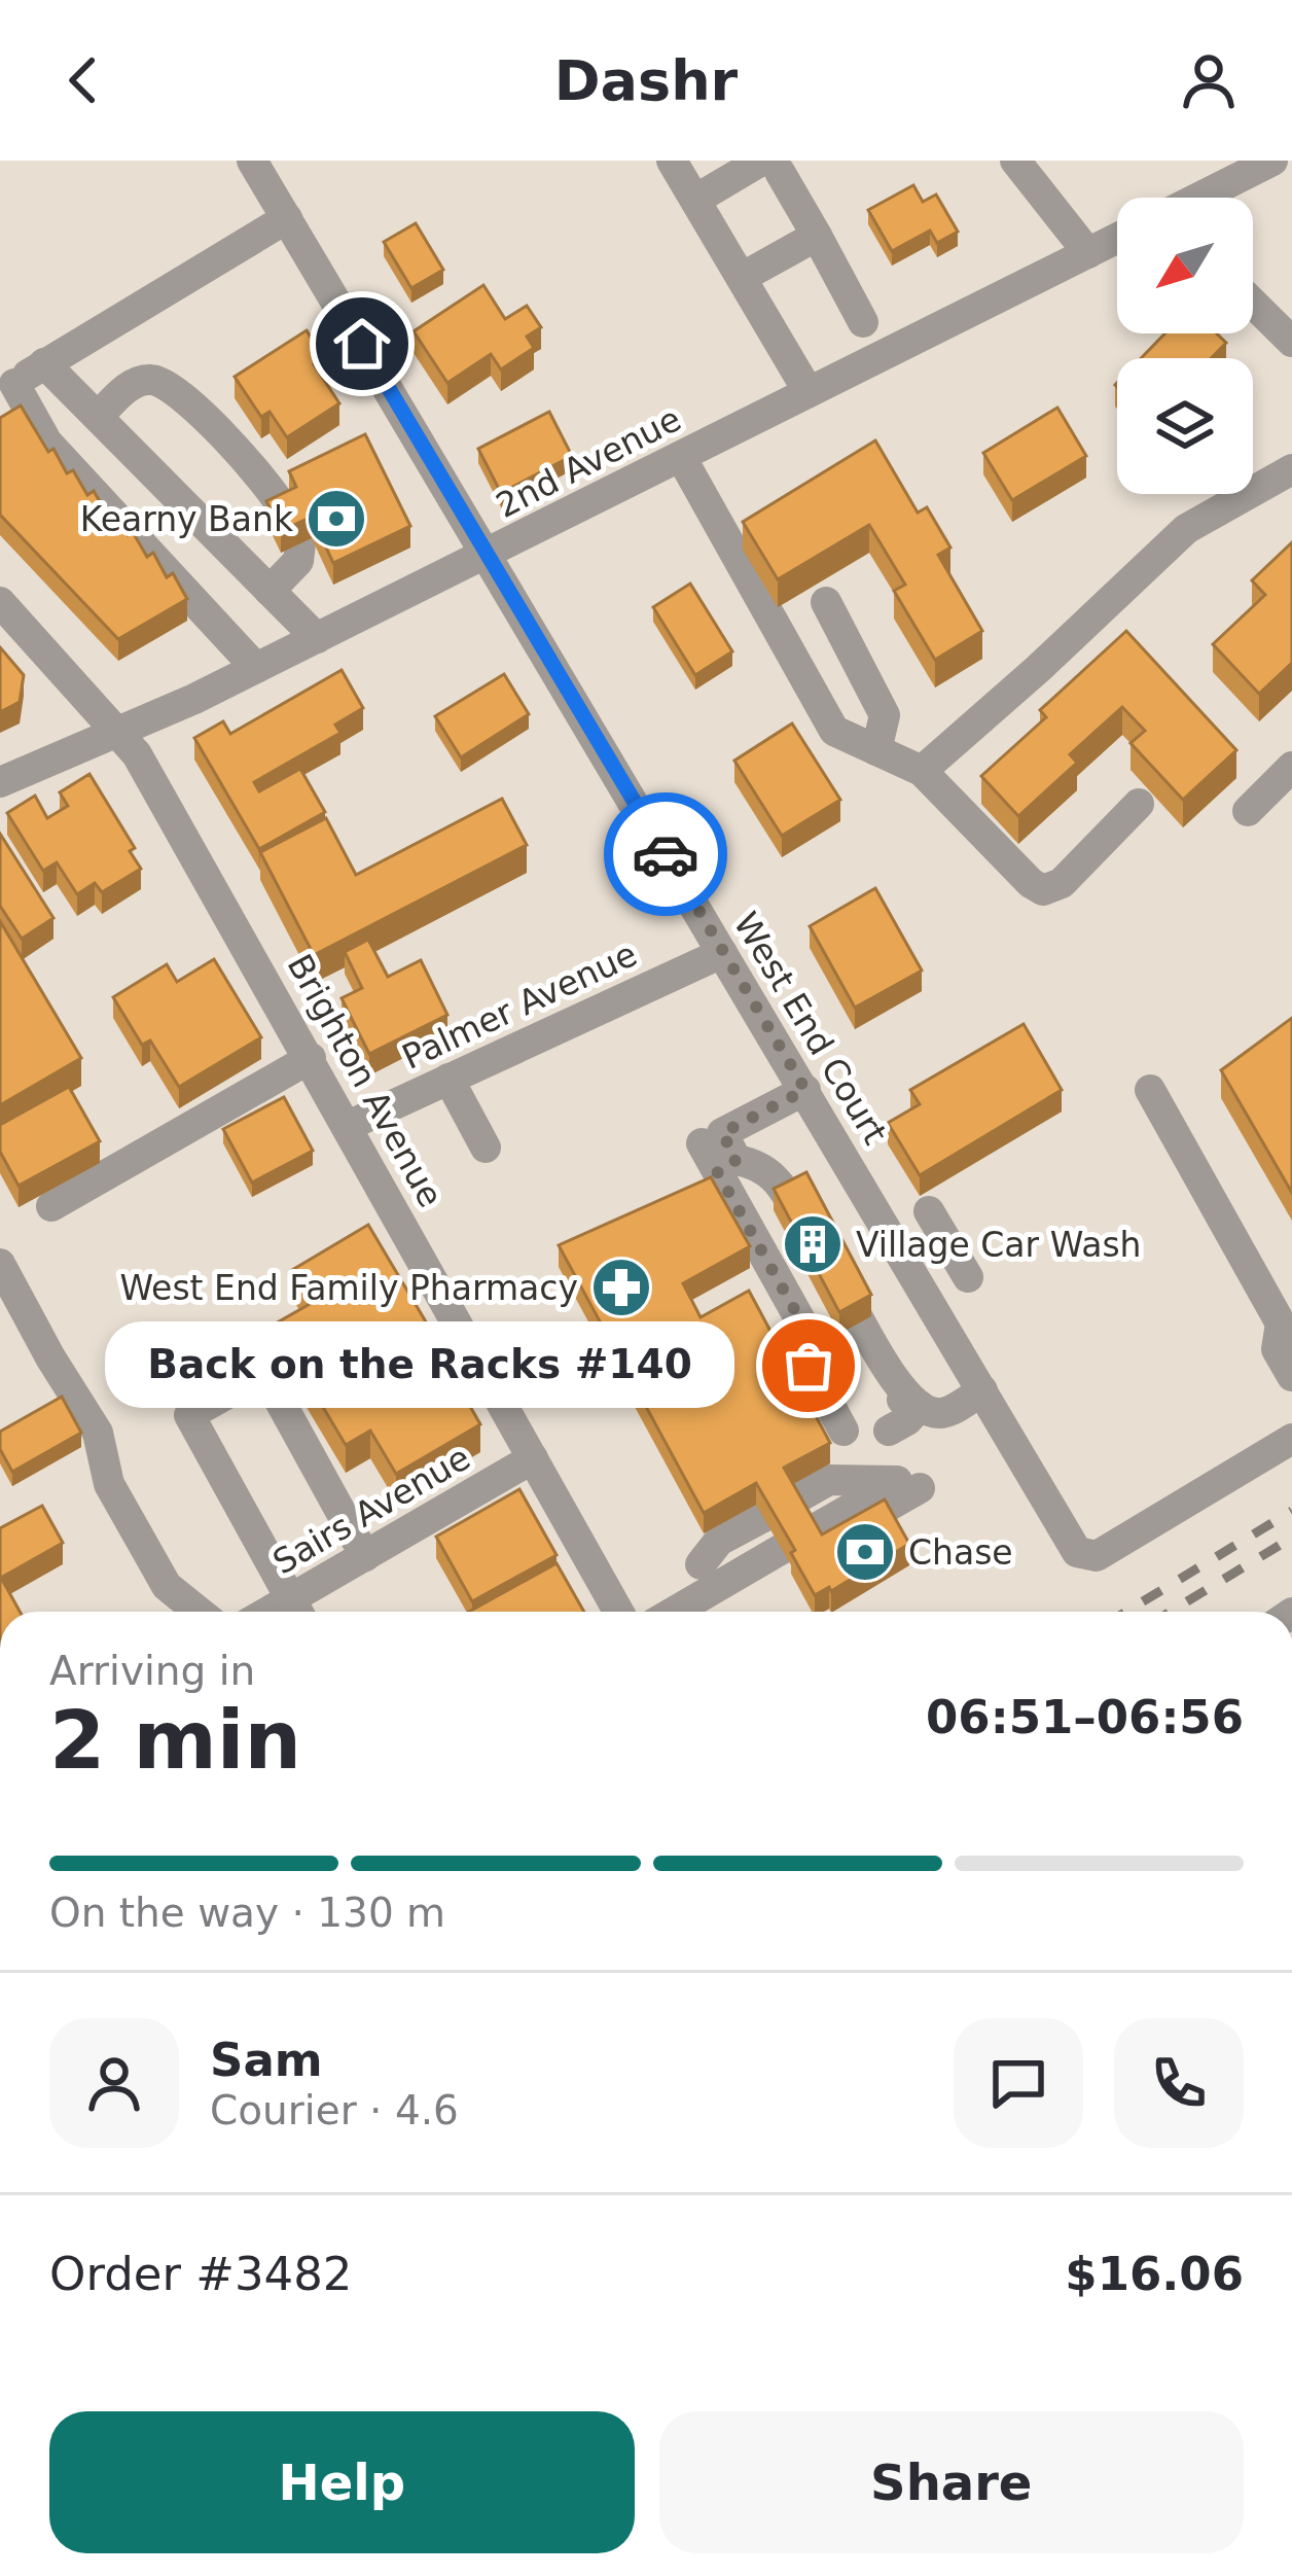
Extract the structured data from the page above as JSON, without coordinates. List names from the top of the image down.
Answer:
{
  "streets": {
    "street": [
      "2nd Avenue",
      "Palmer Avenue",
      "West End Court",
      "Brighton Avenue",
      "Sairs Avenue"
    ]
  },
  "crossings": [
    ["2nd Avenue", "West End Court"],
    ["2nd Avenue", "Brighton Avenue"],
    ["Palmer Avenue", "West End Court"],
    ["Palmer Avenue", "Brighton Avenue"],
    ["Brighton Avenue", "Sairs Avenue"]
  ],
  "places": {
    "bank": ["Kearny Bank", "Chase"],
    "building": ["Village Car Wash"],
    "pharmacy": ["West End Family Pharmacy"],
    "other": ["Back on the Racks #140"]
  },
  "north": "bottom left",
  "page": {
    "header": "Dashr",
    "bubble": "Back on the Racks #140",
    "heading": ["2 min", "Arriving in", "06:51–06:56"],
    "panel": [
      "Sam",
      "Courier · 4.6",
      "Order #3482",
      "$16.06"
    ],
    "bar": "On the way · 130 m",
    "buttons": ["Help", "Share"]
  }
}
